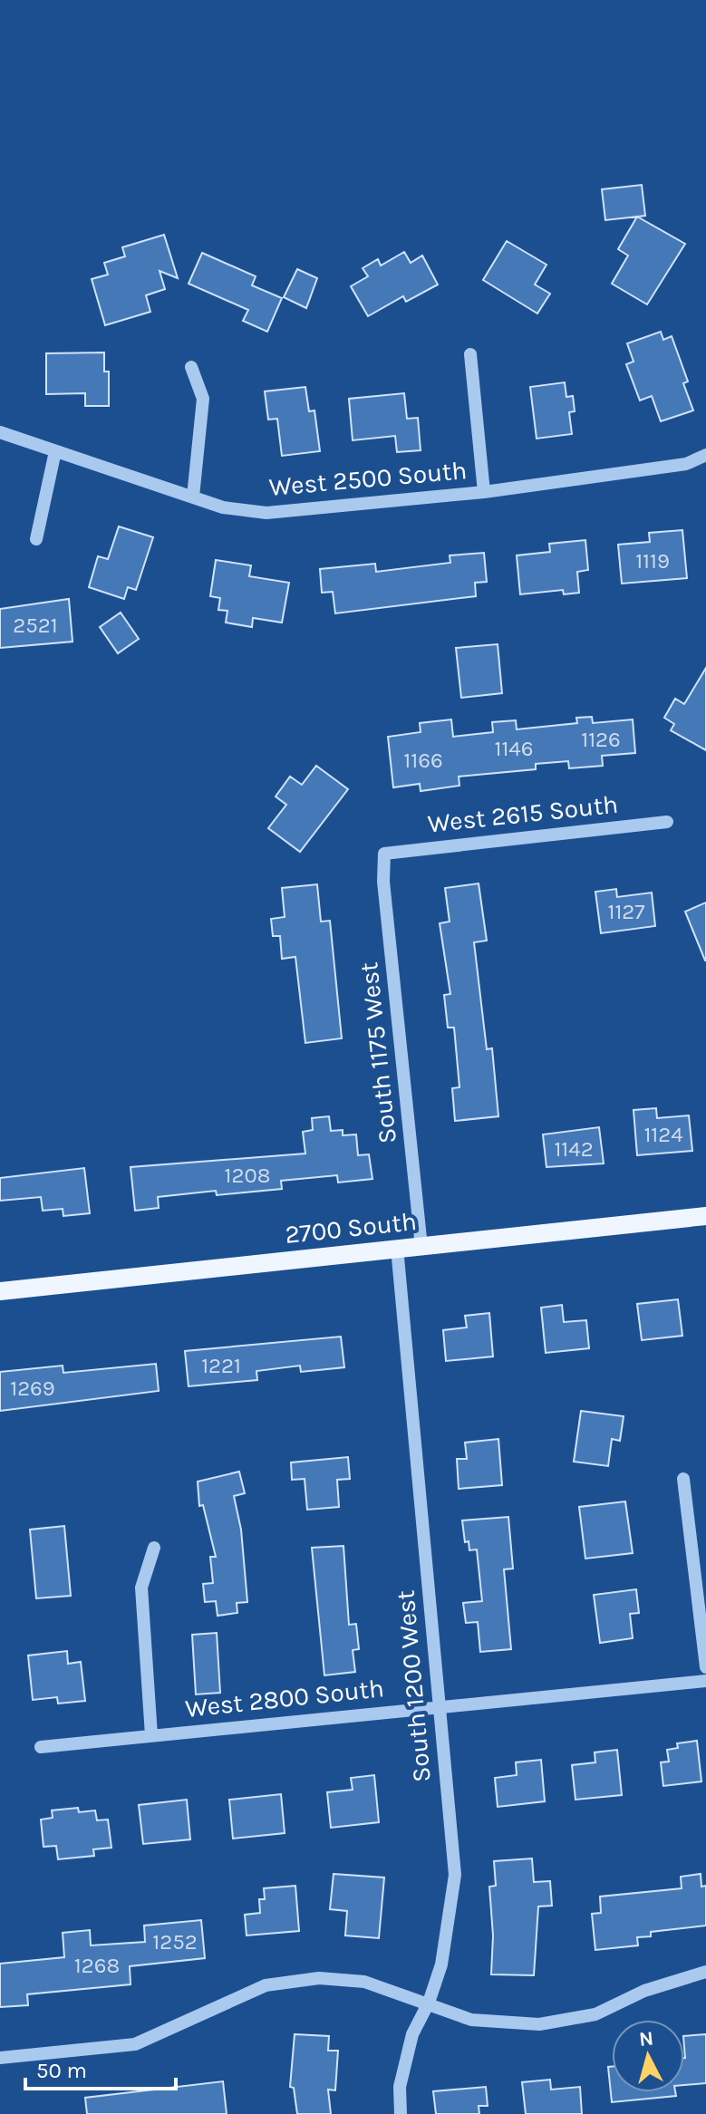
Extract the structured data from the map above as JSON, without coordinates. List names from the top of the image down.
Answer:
{
  "streets": {
    "main road": ["2700 South"],
    "street": [
      "West 2500 South",
      "West 2615 South",
      "South 1175 West",
      "South 1200 West",
      "West 2800 South"
    ]
  },
  "crossings": [
    ["West 2615 South", "South 1175 West"],
    ["South 1175 West", "2700 South"],
    ["2700 South", "South 1200 West"],
    ["South 1200 West", "West 2800 South"]
  ],
  "house_numbers": [
    "1119",
    "2521",
    "1126",
    "1146",
    "1166",
    "1127",
    "1124",
    "1142",
    "1208",
    "1221",
    "1269",
    "1252",
    "1268"
  ],
  "scale_bar": "50 m",
  "north": "top"
}
